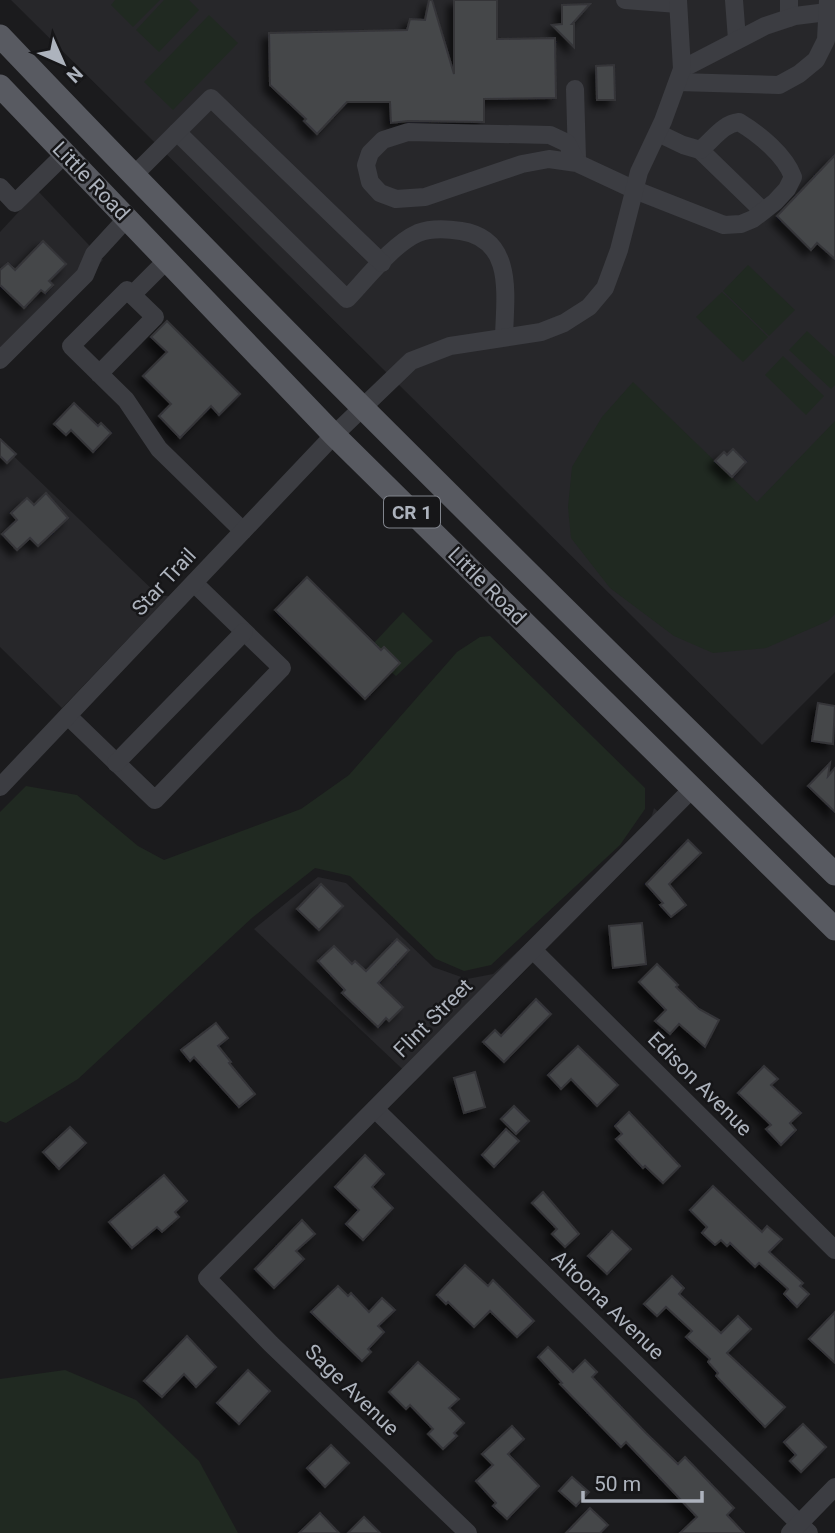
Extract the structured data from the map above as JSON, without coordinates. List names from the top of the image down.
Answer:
{
  "streets": {
    "main road": ["Little Road", "CR 1"],
    "street": [
      "Star Trail",
      "Flint Street",
      "Edison Avenue",
      "Altoona Avenue",
      "Sage Avenue"
    ]
  },
  "crossings": [
    ["Little Road", "Star Trail"],
    ["Little Road", "Flint Street"],
    ["Flint Street", "Edison Avenue"],
    ["Flint Street", "Altoona Avenue"],
    ["Flint Street", "Sage Avenue"]
  ],
  "scale_bar": "50 m",
  "north": "bottom right"
}
